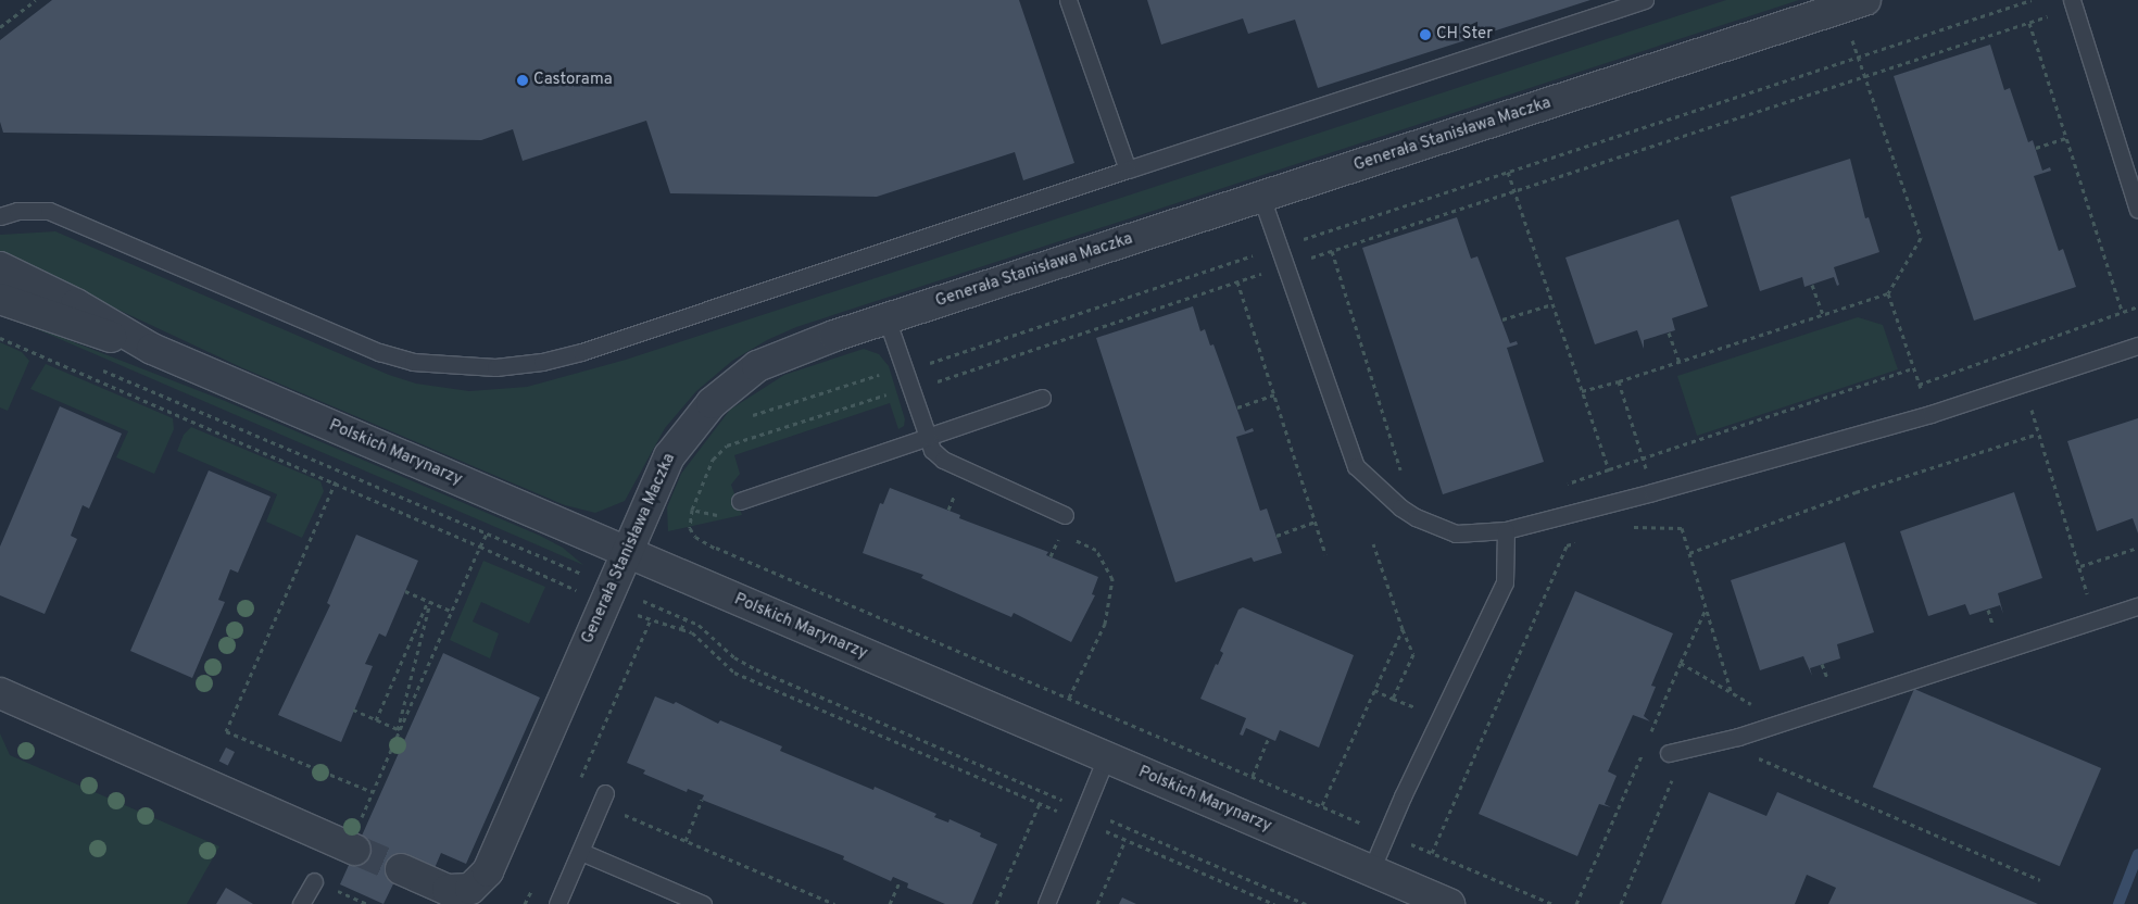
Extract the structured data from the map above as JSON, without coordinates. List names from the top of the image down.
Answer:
{
  "streets": {
    "street": ["Generała Stanisława Maczka", "Polskich Marynarzy"]
  },
  "crossings": [
    ["Generała Stanisława Maczka", "Polskich Marynarzy"]
  ],
  "places": ["CH Ster", "Castorama"]
}
